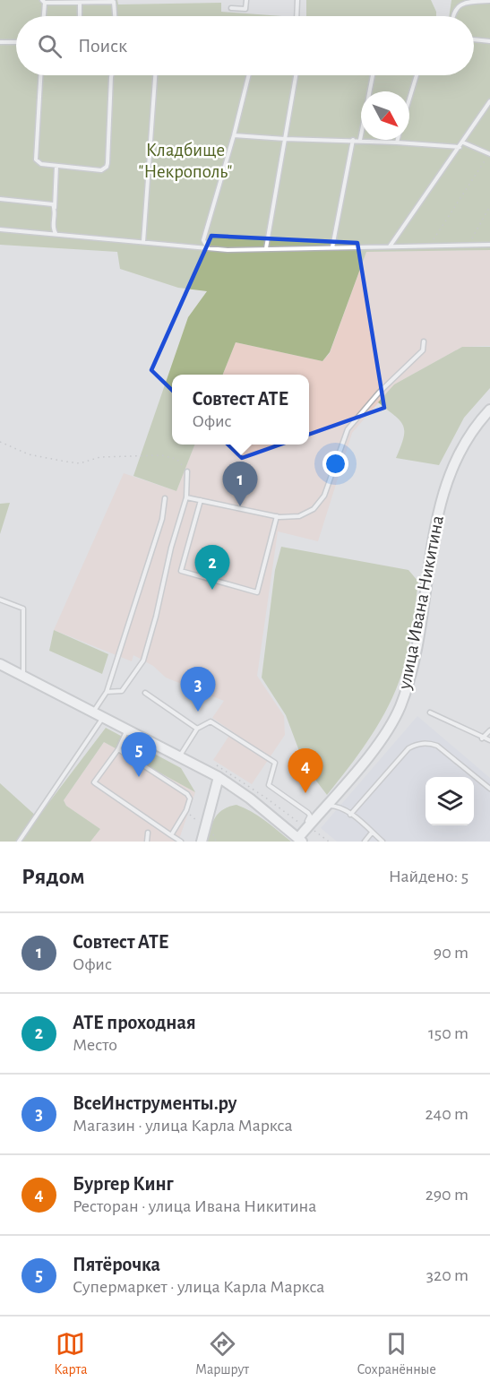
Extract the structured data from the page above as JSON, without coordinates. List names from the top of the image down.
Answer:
{
  "streets": {
    "main road": ["улица Ивана Никитина"]
  },
  "parks": ["Кладбище \"Некрополь\""],
  "north": "bottom right",
  "page": {
    "search": "Поиск",
    "popup": ["Совтест АТЕ", "Офис"],
    "pins": [
      "1",
      "2",
      "3",
      "5",
      "4"
    ],
    "heading": ["Рядом", "Найдено: 5"],
    "list": [
      {
        "mark": "1",
        "name": "Совтест АТЕ",
        "note": "Офис",
        "value": "90 m"
      },
      {
        "mark": "2",
        "name": "АТЕ проходная",
        "note": "Место",
        "value": "150 m"
      },
      {
        "mark": "3",
        "name": "ВсеИнструменты.ру",
        "note": "Магазин · улица Карла Маркса",
        "value": "240 m"
      },
      {
        "mark": "4",
        "name": "Бургер Кинг",
        "note": "Ресторан · улица Ивана Никитина",
        "value": "290 m"
      },
      {
        "mark": "5",
        "name": "Пятёрочка",
        "note": "Супермаркет · улица Карла Маркса",
        "value": "320 m"
      }
    ],
    "nav": ["Карта", "Маршрут", "Сохранённые"]
  }
}
